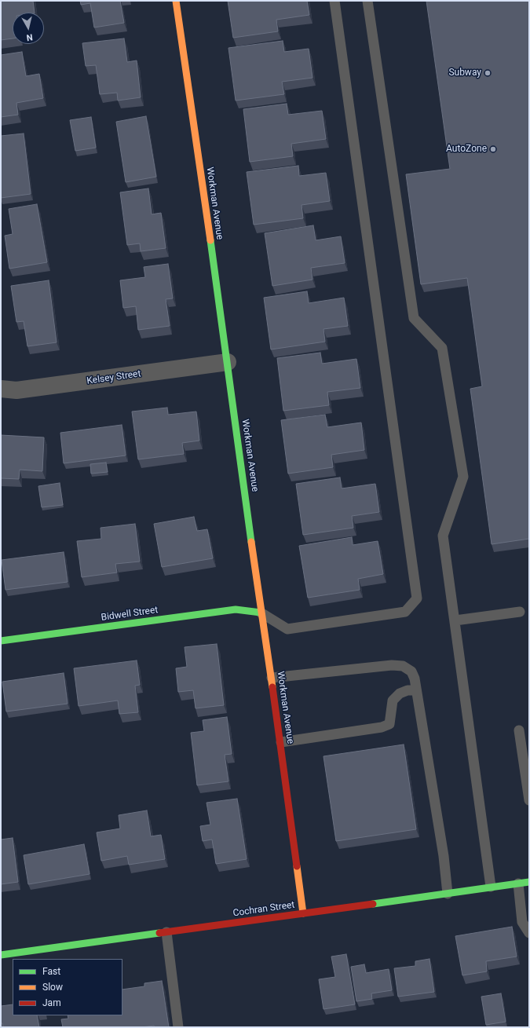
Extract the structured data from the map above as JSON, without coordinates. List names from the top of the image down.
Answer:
{
  "streets": {
    "street": [
      "Workman Avenue",
      "Kelsey Street",
      "Bidwell Street",
      "Cochran Street"
    ]
  },
  "crossings": [
    ["Workman Avenue", "Kelsey Street"],
    ["Workman Avenue", "Bidwell Street"],
    ["Workman Avenue", "Cochran Street"]
  ],
  "places": ["Subway", "AutoZone"],
  "legend": ["Fast", "Slow", "Jam"],
  "north": "bottom"
}
